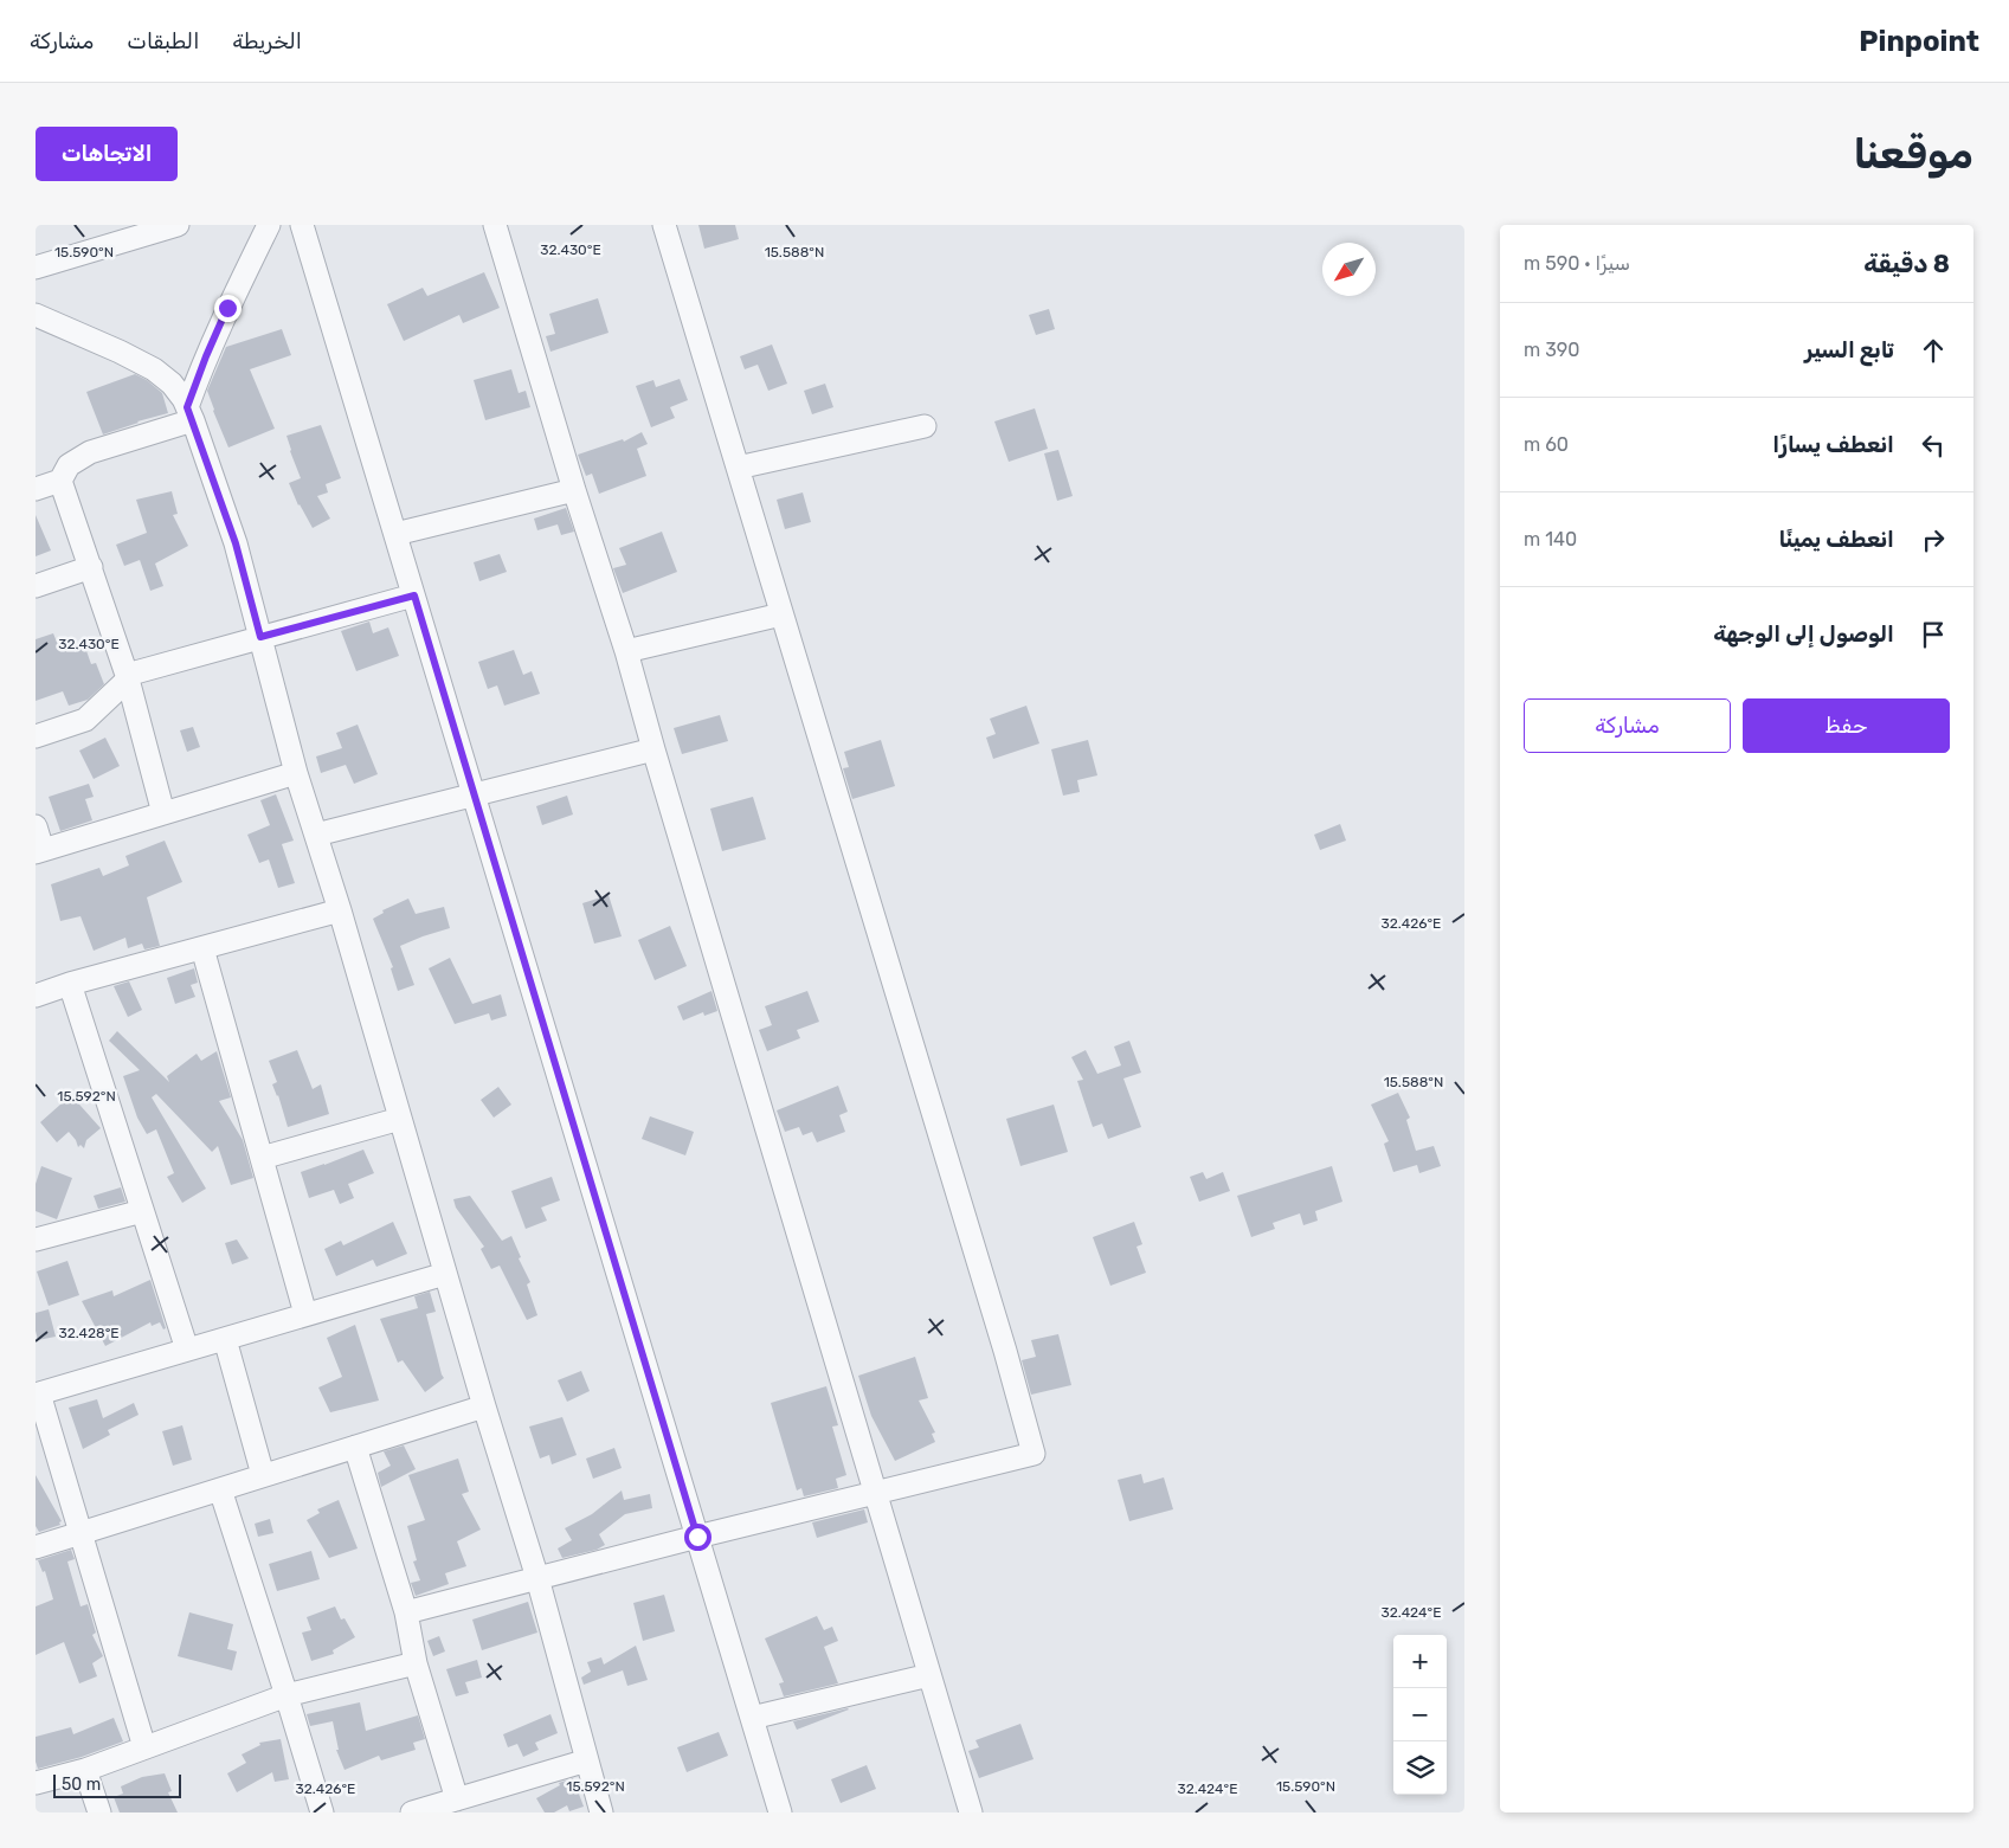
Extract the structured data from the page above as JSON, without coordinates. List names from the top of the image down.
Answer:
{
  "scale_bar": "50 m",
  "north": "bottom left",
  "page": {
    "header": "Pinpoint",
    "nav": ["الخريطة", "الطبقات", "مشاركة"],
    "buttons": [
      "الاتجاهات",
      ["حفظ", "مشاركة"]
    ],
    "title": "موقعنا",
    "heading": ["8 دقيقة", "سيرًا · 590 m"],
    "list": [
      ["تابع السير", "390 m"],
      ["انعطف يسارًا", "60 m"],
      ["انعطف يمينًا", "140 m"],
      "الوصول إلى الوجهة"
    ],
    "map_buttons": ["+", "−"],
    "scale": "50 m"
  },
  "coordinates": [
    "32.430°E",
    "15.590°N",
    "15.588°N",
    "32.426°E",
    "15.592°N",
    "32.428°E",
    "32.424°E"
  ]
}
